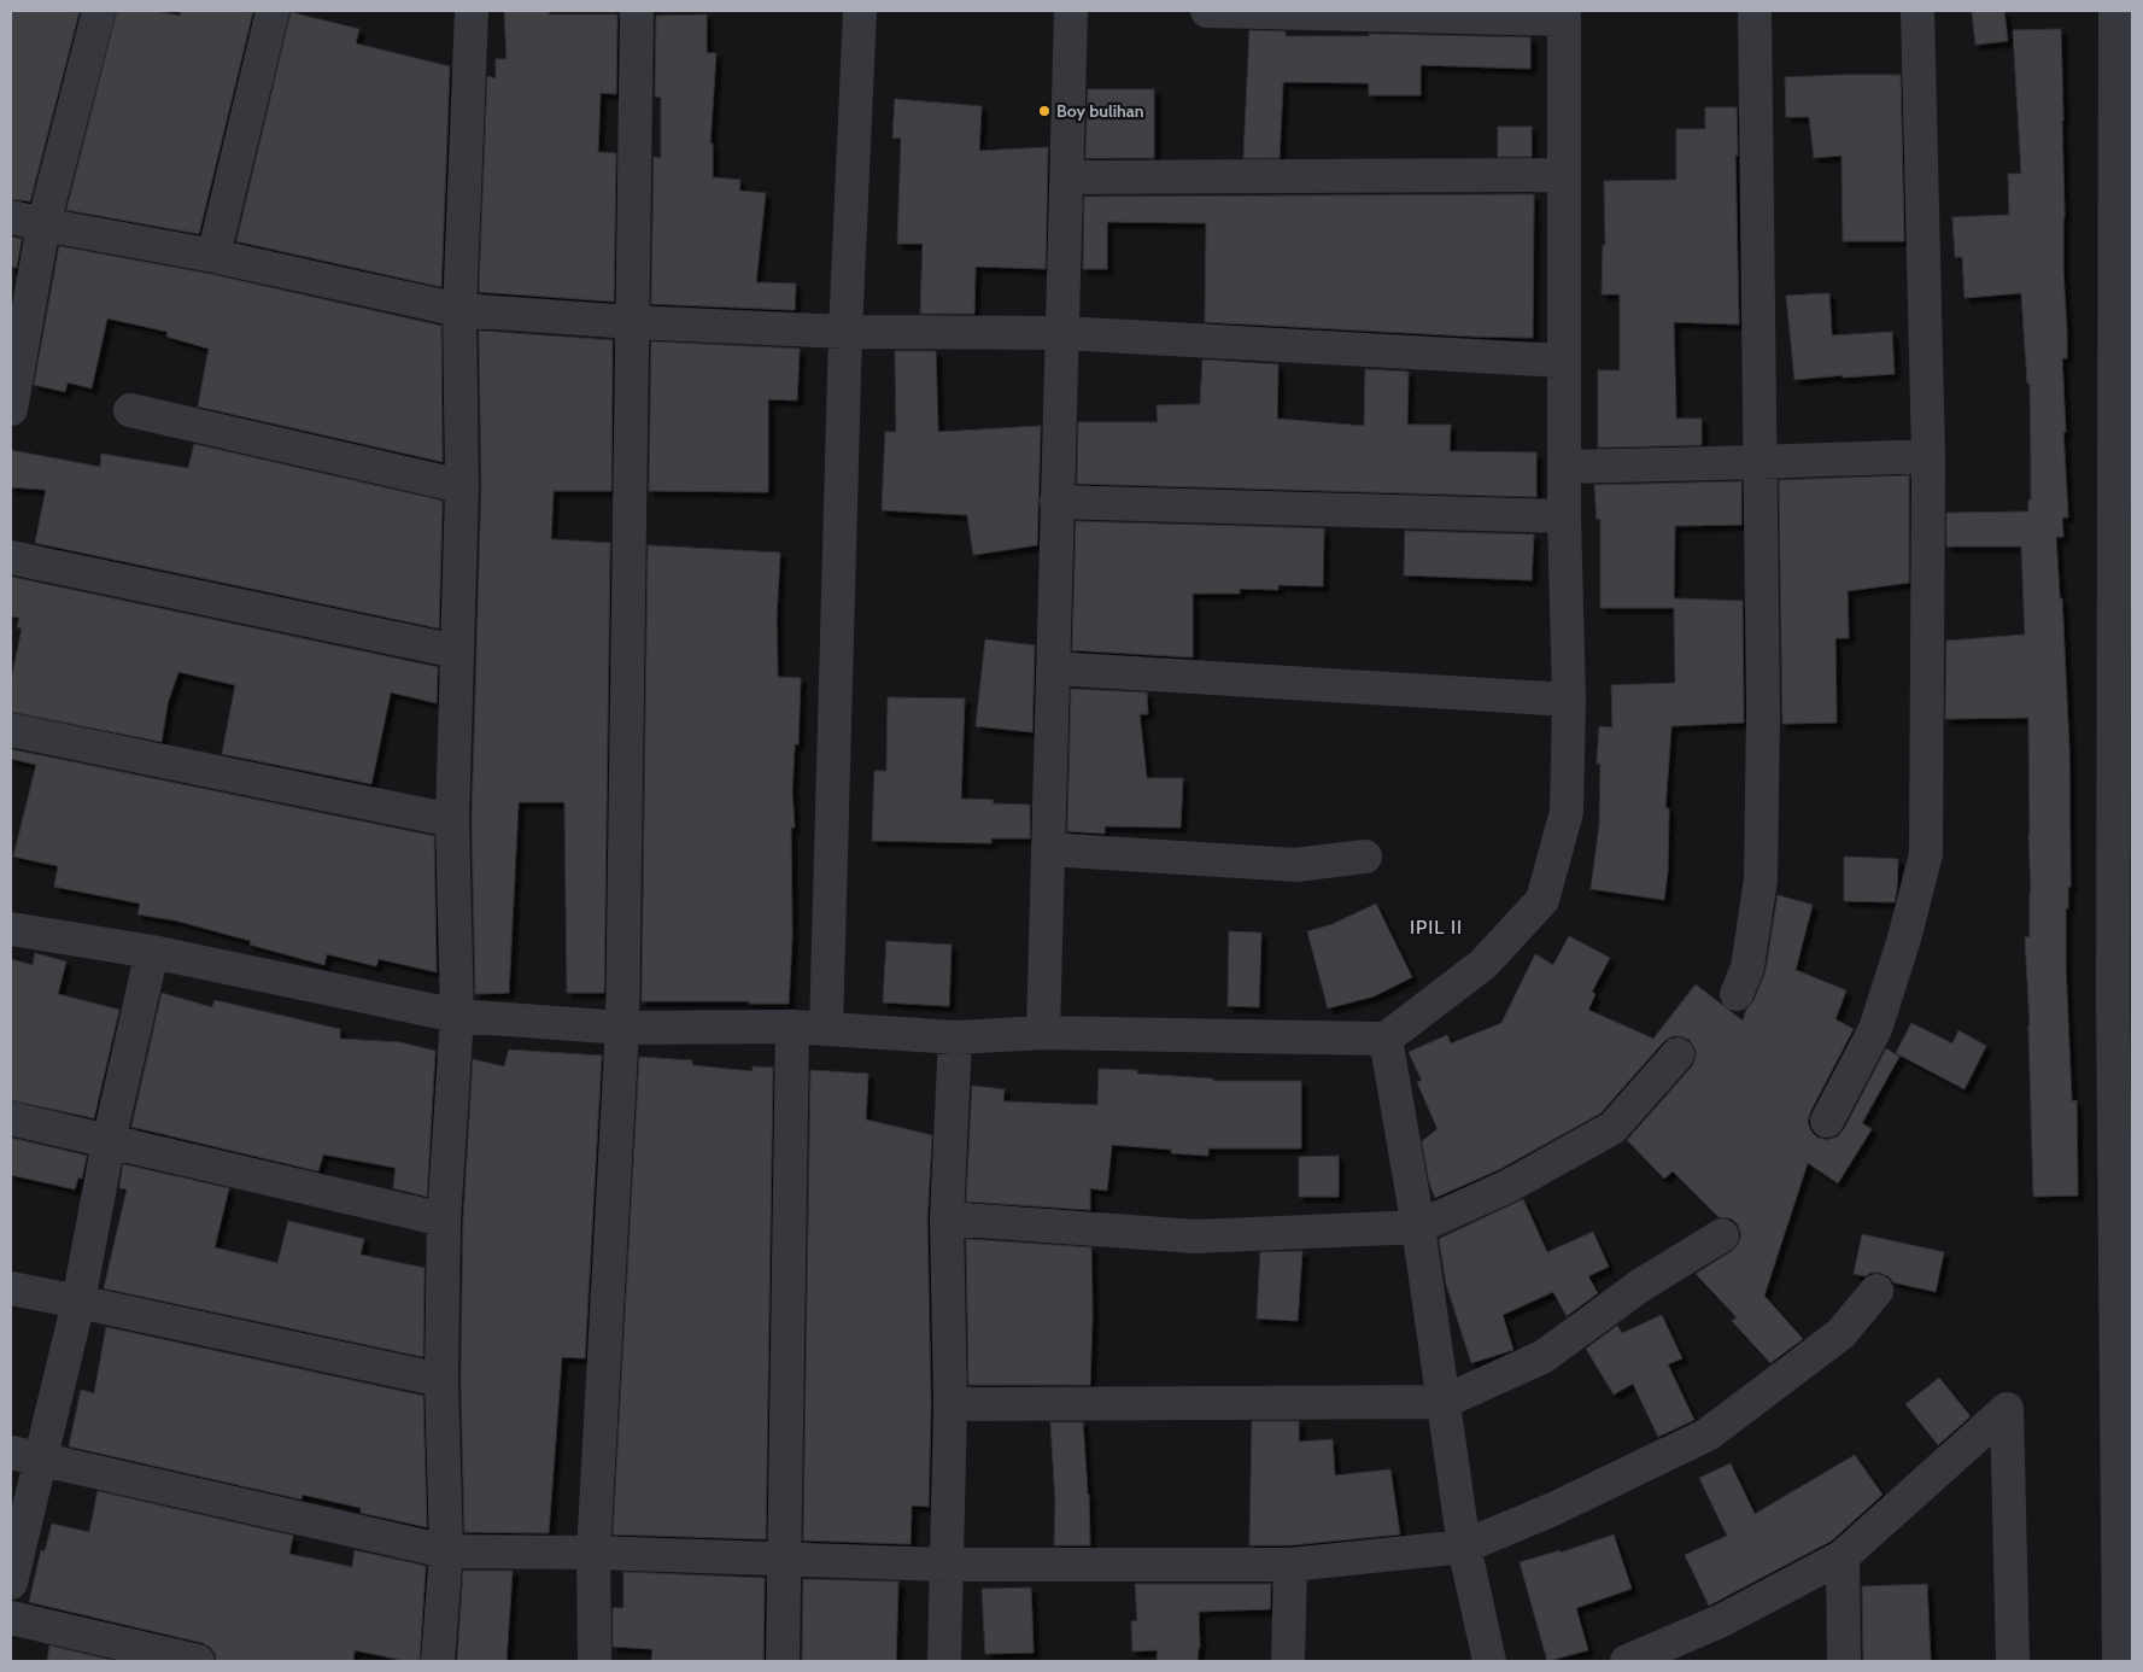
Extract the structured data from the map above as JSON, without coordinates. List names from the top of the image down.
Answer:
{
  "districts": ["IPIL II"],
  "places": ["Boy bulihan"]
}
